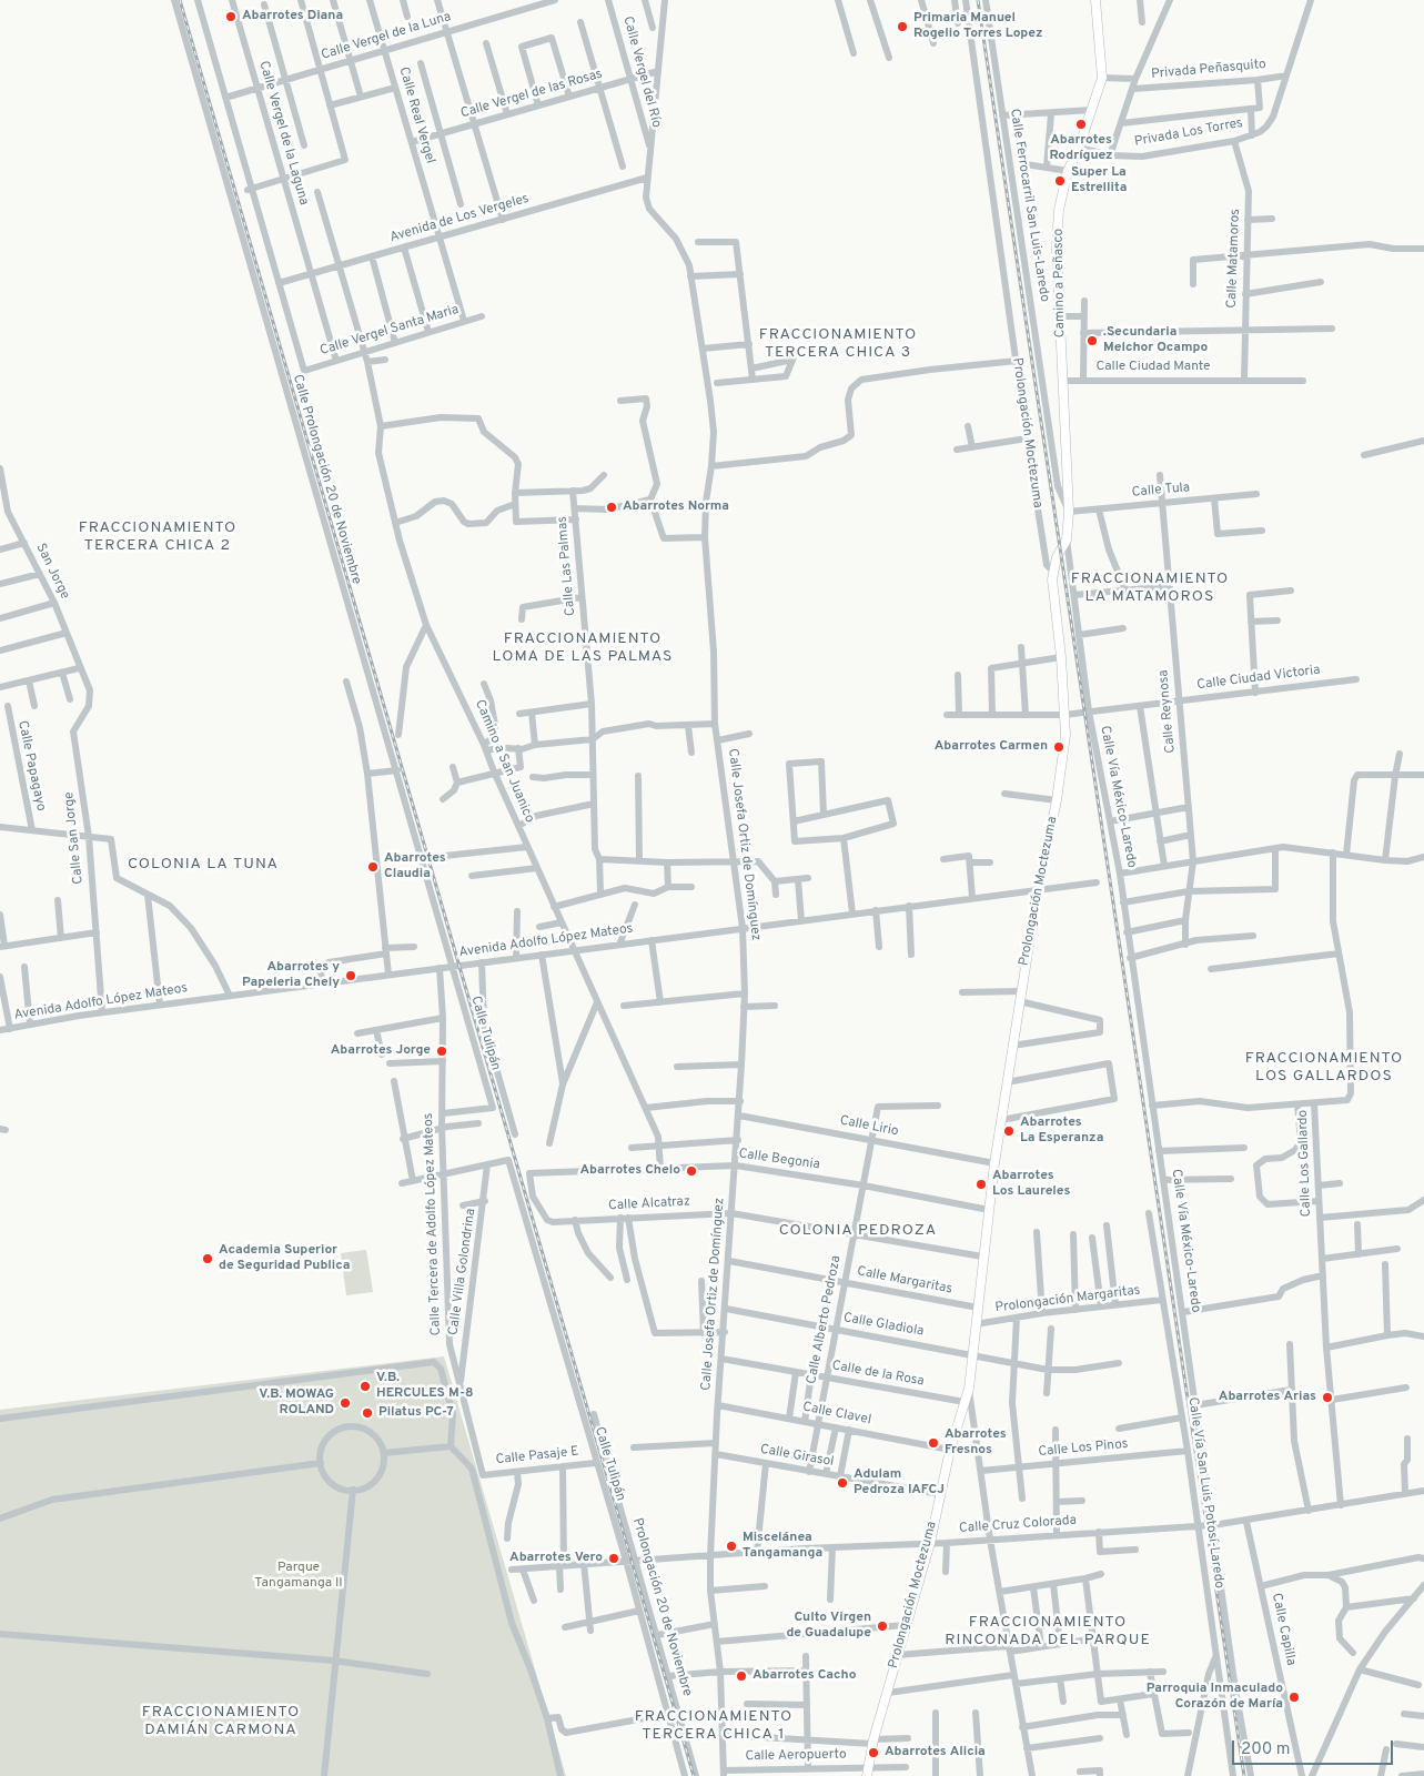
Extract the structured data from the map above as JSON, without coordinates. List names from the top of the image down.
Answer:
{
  "streets": {
    "main road": ["Camino a Peñasco", "Prolongación Moctezuma"],
    "street": [
      "Calle Vergel de la Luna",
      "Privada Peñasquito",
      "Calle Vergel del Río",
      "Calle Vergel de las Rosas",
      "Calle Real Vergel",
      "Calle Vergel de la Laguna",
      "Privada Los Torres",
      "Calle Ferrocarril San Luis-Laredo",
      "Avenida de Los Vergeles",
      "Calle Matamoros",
      "Calle Vergel Santa Maria",
      "Calle Ciudad Mante",
      "Calle Prolongación 20 de Noviembre",
      "Calle Tula",
      "Calle Las Palmas",
      "San Jorge",
      "Calle Ciudad Victoria",
      "Calle Reynosa",
      "Camino a San Juanico",
      "Calle Papagayo",
      "Calle Vía México-Laredo",
      "Calle San Jorge",
      "Calle Josefa Ortiz de Domínguez",
      "Avenida Adolfo López Mateos",
      "Calle Tulipán",
      "Calle Lirio",
      "Calle Begonia",
      "Calle Los Gallardo",
      "Calle Alcatraz",
      "Calle Tercera de Adolfo López Mateos",
      "Calle Villa Golondrina",
      "Calle Margaritas",
      "Prolongación Margaritas",
      "Calle Alberto Pedroza",
      "Calle Gladiola",
      "Calle de la Rosa",
      "Calle Clavel",
      "Calle Los Pinos",
      "Calle Pasaje E",
      "Calle Girasol",
      "Calle Vía San Luis Potosí-Laredo",
      "Calle Cruz Colorada",
      "Prolongación 20 de Noviembre",
      "Calle Capilla",
      "Calle Aeropuerto"
    ]
  },
  "crossings": [
    ["Calle Vergel de la Luna", "Calle Real Vergel"],
    ["Calle Vergel de la Luna", "Calle Vergel de la Laguna"],
    ["Calle Vergel de la Luna", "Calle Prolongación 20 de Noviembre"],
    ["Privada Peñasquito", "Privada Los Torres"],
    ["Calle Vergel del Río", "Calle Vergel de las Rosas"],
    ["Calle Vergel del Río", "Calle Josefa Ortiz de Domínguez"],
    ["Calle Vergel de las Rosas", "Calle Real Vergel"],
    ["Calle Vergel de las Rosas", "Calle Josefa Ortiz de Domínguez"],
    ["Calle Real Vergel", "Avenida de Los Vergeles"],
    ["Calle Real Vergel", "Calle Vergel Santa Maria"],
    ["Calle Vergel de la Laguna", "Avenida de Los Vergeles"],
    ["Calle Vergel de la Laguna", "Calle Vergel Santa Maria"],
    ["Privada Los Torres", "Calle Matamoros"],
    ["Privada Los Torres", "Camino a Peñasco"],
    ["Calle Ferrocarril San Luis-Laredo", "Camino a Peñasco"],
    ["Calle Ferrocarril San Luis-Laredo", "Calle Tula"],
    ["Avenida de Los Vergeles", "Calle Prolongación 20 de Noviembre"],
    ["Avenida de Los Vergeles", "Camino a San Juanico"],
    ["Avenida de Los Vergeles", "Calle Josefa Ortiz de Domínguez"],
    ["Calle Matamoros", "Calle Ciudad Mante"],
    ["Camino a Peñasco", "Calle Ciudad Mante"],
    ["Camino a Peñasco", "Prolongación Moctezuma"],
    ["Camino a Peñasco", "Calle Tula"],
    ["Calle Vergel Santa Maria", "Calle Prolongación 20 de Noviembre"],
    ["Calle Vergel Santa Maria", "Camino a San Juanico"],
    ["Prolongación Moctezuma", "Calle Ciudad Victoria"],
    ["Prolongación Moctezuma", "Avenida Adolfo López Mateos"],
    ["Prolongación Moctezuma", "Calle Lirio"],
    ["Prolongación Moctezuma", "Calle Begonia"],
    ["Prolongación Moctezuma", "Calle Alcatraz"],
    ["Prolongación Moctezuma", "Calle Margaritas"],
    ["Prolongación Moctezuma", "Prolongación Margaritas"],
    ["Prolongación Moctezuma", "Calle Gladiola"],
    ["Prolongación Moctezuma", "Calle de la Rosa"],
    ["Prolongación Moctezuma", "Calle Clavel"],
    ["Prolongación Moctezuma", "Calle Girasol"],
    ["Prolongación Moctezuma", "Calle Cruz Colorada"],
    ["Prolongación Moctezuma", "Calle Aeropuerto"],
    ["Calle Prolongación 20 de Noviembre", "Avenida Adolfo López Mateos"],
    ["Calle Prolongación 20 de Noviembre", "Calle Tulipán"],
    ["Calle Tula", "Calle Reynosa"],
    ["San Jorge", "Calle San Jorge"],
    ["Calle Ciudad Victoria", "Calle Reynosa"],
    ["Calle Ciudad Victoria", "Calle Vía México-Laredo"],
    ["Camino a San Juanico", "Avenida Adolfo López Mateos"],
    ["Camino a San Juanico", "Calle Begonia"],
    ["Calle Vía México-Laredo", "Calle Cruz Colorada"],
    ["Calle San Jorge", "Avenida Adolfo López Mateos"],
    ["Calle Josefa Ortiz de Domínguez", "Avenida Adolfo López Mateos"],
    ["Calle Josefa Ortiz de Domínguez", "Calle Lirio"],
    ["Calle Josefa Ortiz de Domínguez", "Calle Begonia"],
    ["Calle Josefa Ortiz de Domínguez", "Calle Alcatraz"],
    ["Calle Josefa Ortiz de Domínguez", "Calle Margaritas"],
    ["Calle Josefa Ortiz de Domínguez", "Calle Gladiola"],
    ["Calle Josefa Ortiz de Domínguez", "Calle de la Rosa"],
    ["Calle Josefa Ortiz de Domínguez", "Calle Clavel"],
    ["Calle Josefa Ortiz de Domínguez", "Calle Girasol"],
    ["Calle Josefa Ortiz de Domínguez", "Calle Cruz Colorada"],
    ["Calle Josefa Ortiz de Domínguez", "Calle Aeropuerto"],
    ["Avenida Adolfo López Mateos", "Calle Tulipán"],
    ["Avenida Adolfo López Mateos", "Calle Tercera de Adolfo López Mateos"],
    ["Calle Tulipán", "Calle Tercera de Adolfo López Mateos"],
    ["Calle Tulipán", "Calle Villa Golondrina"],
    ["Calle Tulipán", "Calle Pasaje E"],
    ["Calle Tulipán", "Calle Cruz Colorada"],
    ["Calle Lirio", "Calle Alberto Pedroza"],
    ["Calle Begonia", "Calle Alcatraz"],
    ["Calle Begonia", "Calle Alberto Pedroza"],
    ["Calle Los Gallardo", "Calle Cruz Colorada"],
    ["Calle Alcatraz", "Calle Alberto Pedroza"],
    ["Calle Tercera de Adolfo López Mateos", "Calle Villa Golondrina"],
    ["Calle Tercera de Adolfo López Mateos", "Calle Pasaje E"],
    ["Calle Margaritas", "Calle Alberto Pedroza"],
    ["Prolongación Margaritas", "Calle Vía San Luis Potosí-Laredo"],
    ["Calle Alberto Pedroza", "Calle Gladiola"],
    ["Calle Alberto Pedroza", "Calle de la Rosa"],
    ["Calle Alberto Pedroza", "Calle Clavel"],
    ["Calle Alberto Pedroza", "Calle Girasol"],
    ["Calle Los Pinos", "Calle Vía San Luis Potosí-Laredo"],
    ["Calle Vía San Luis Potosí-Laredo", "Calle Cruz Colorada"],
    ["Calle Cruz Colorada", "Prolongación 20 de Noviembre"],
    ["Calle Cruz Colorada", "Calle Capilla"]
  ],
  "districts": [
    "FRACCIONAMIENTO TERCERA CHICA 3",
    "FRACCIONAMIENTO TERCERA CHICA 2",
    "FRACCIONAMIENTO LA MATAMOROS",
    "FRACCIONAMIENTO LOMA DE LAS PALMAS",
    "COLONIA LA TUNA",
    "FRACCIONAMIENTO LOS GALLARDOS",
    "COLONIA PEDROZA",
    "FRACCIONAMIENTO RINCONADA DEL PARQUE",
    "FRACCIONAMIENTO DAMIÁN CARMONA",
    "FRACCIONAMIENTO TERCERA CHICA 1"
  ],
  "parks": ["Parque Tangamanga II"],
  "places": [
    "Abarrotes Diana",
    "Primaria Manuel Rogelio Torres Lopez",
    "Abarrotes Rodríguez",
    "Super La Estrellita",
    ".Secundaria Melchor Ocampo",
    "Abarrotes Norma",
    "Abarrotes Carmen",
    "Abarrotes Claudia",
    "Abarrotes y Papeleria Chely",
    "Abarrotes Jorge",
    "Abarrotes La Esperanza",
    "Abarrotes Chelo",
    "Abarrotes Los Laureles",
    "Academia Superior de Seguridad Publica",
    "V.B. HERCULES M-8",
    "Abarrotes Arias",
    "V.B. MOWAG ROLAND",
    "Pilatus PC-7",
    "Abarrotes Fresnos",
    "Adulam Pedroza IAFCJ",
    "Miscelánea Tangamanga",
    "Abarrotes Vero",
    "Culto Virgen de Guadalupe",
    "Abarrotes Cacho",
    "Parroquia Inmaculado Corazón de María",
    "Abarrotes Alicia"
  ],
  "scale_bar": "200 m"
}
